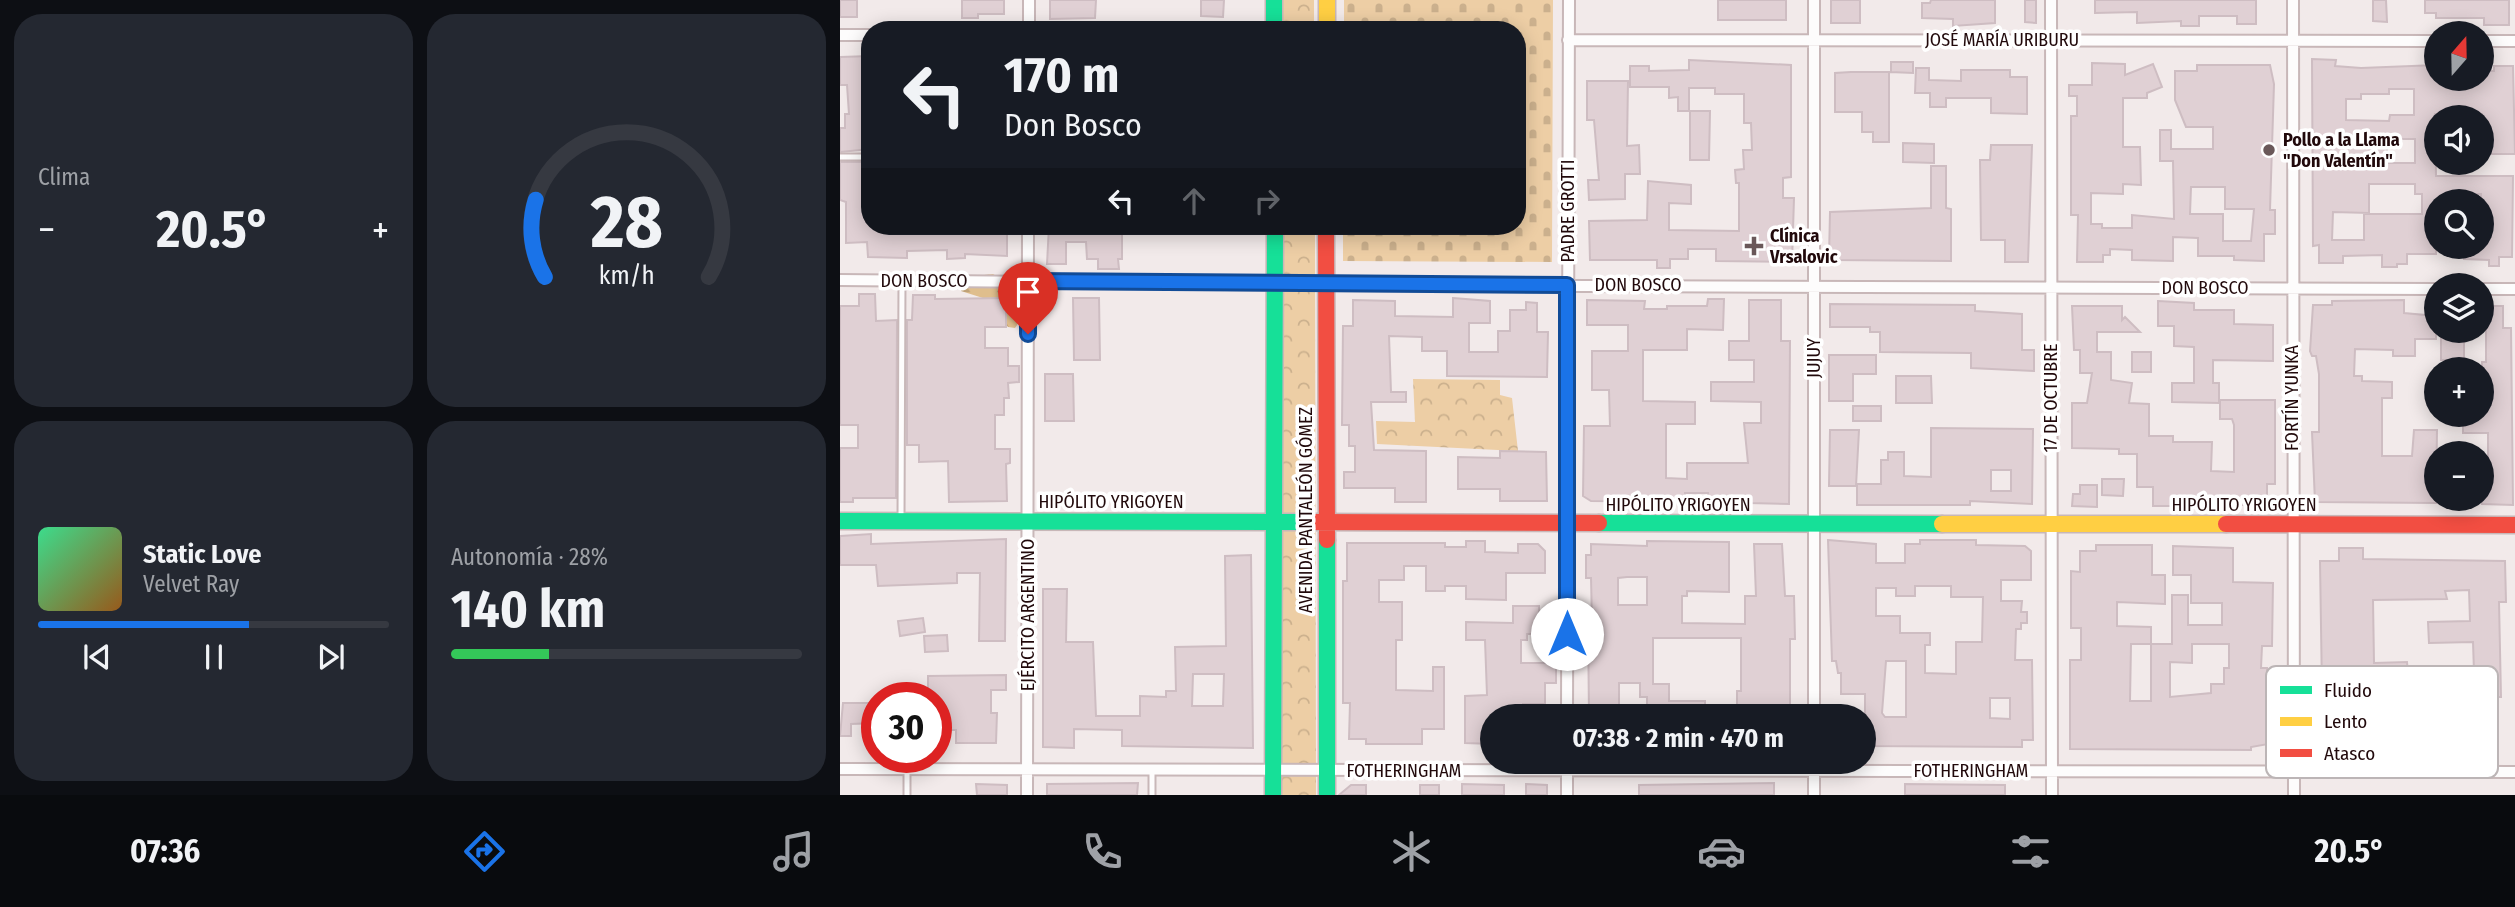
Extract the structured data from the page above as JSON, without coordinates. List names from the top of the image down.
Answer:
{
  "streets": {
    "street": [
      "JOSÉ MARÍA URIBURU",
      "PADRE GROTTI",
      "DON BOSCO",
      "JUJUY",
      "17 DE OCTUBRE",
      "FORTÍN YUNKA",
      "HIPÓLITO YRIGOYEN",
      "AVENIDA PANTALEÓN GÓMEZ",
      "EJÉRCITO ARGENTINO",
      "FOTHERINGHAM"
    ]
  },
  "crossings": [
    ["JOSÉ MARÍA URIBURU", "PADRE GROTTI"],
    ["JOSÉ MARÍA URIBURU", "JUJUY"],
    ["JOSÉ MARÍA URIBURU", "17 DE OCTUBRE"],
    ["JOSÉ MARÍA URIBURU", "FORTÍN YUNKA"],
    ["PADRE GROTTI", "DON BOSCO"],
    ["PADRE GROTTI", "HIPÓLITO YRIGOYEN"],
    ["DON BOSCO", "JUJUY"],
    ["DON BOSCO", "17 DE OCTUBRE"],
    ["DON BOSCO", "FORTÍN YUNKA"],
    ["DON BOSCO", "AVENIDA PANTALEÓN GÓMEZ"],
    ["DON BOSCO", "EJÉRCITO ARGENTINO"],
    ["JUJUY", "HIPÓLITO YRIGOYEN"],
    ["17 DE OCTUBRE", "HIPÓLITO YRIGOYEN"],
    ["17 DE OCTUBRE", "FOTHERINGHAM"],
    ["FORTÍN YUNKA", "HIPÓLITO YRIGOYEN"],
    ["HIPÓLITO YRIGOYEN", "AVENIDA PANTALEÓN GÓMEZ"],
    ["HIPÓLITO YRIGOYEN", "EJÉRCITO ARGENTINO"],
    ["AVENIDA PANTALEÓN GÓMEZ", "FOTHERINGHAM"],
    ["EJÉRCITO ARGENTINO", "FOTHERINGHAM"]
  ],
  "places": {
    "other": ["Pollo a la Llama \"Don Valentín\""],
    "health": ["Clínica Vrsalovic"]
  },
  "legend": ["Fluido", "Lento", "Atasco"],
  "north": "top",
  "page": {
    "tile": [
      "Clima",
      ["Autonomía · 28%", "140 km"]
    ],
    "map_buttons": ["+", "−"],
    "turn": ["170 m", "Don Bosco"],
    "heat": ["−", "20.5°", "+"],
    "song": ["Static Love", "Velvet Ray"],
    "limit": "30",
    "trip": "07:38 · 2 min · 470 m",
    "tabs": ["07:36", "20.5°"],
    "gauge": ["28", "km/h"]
  }
}
